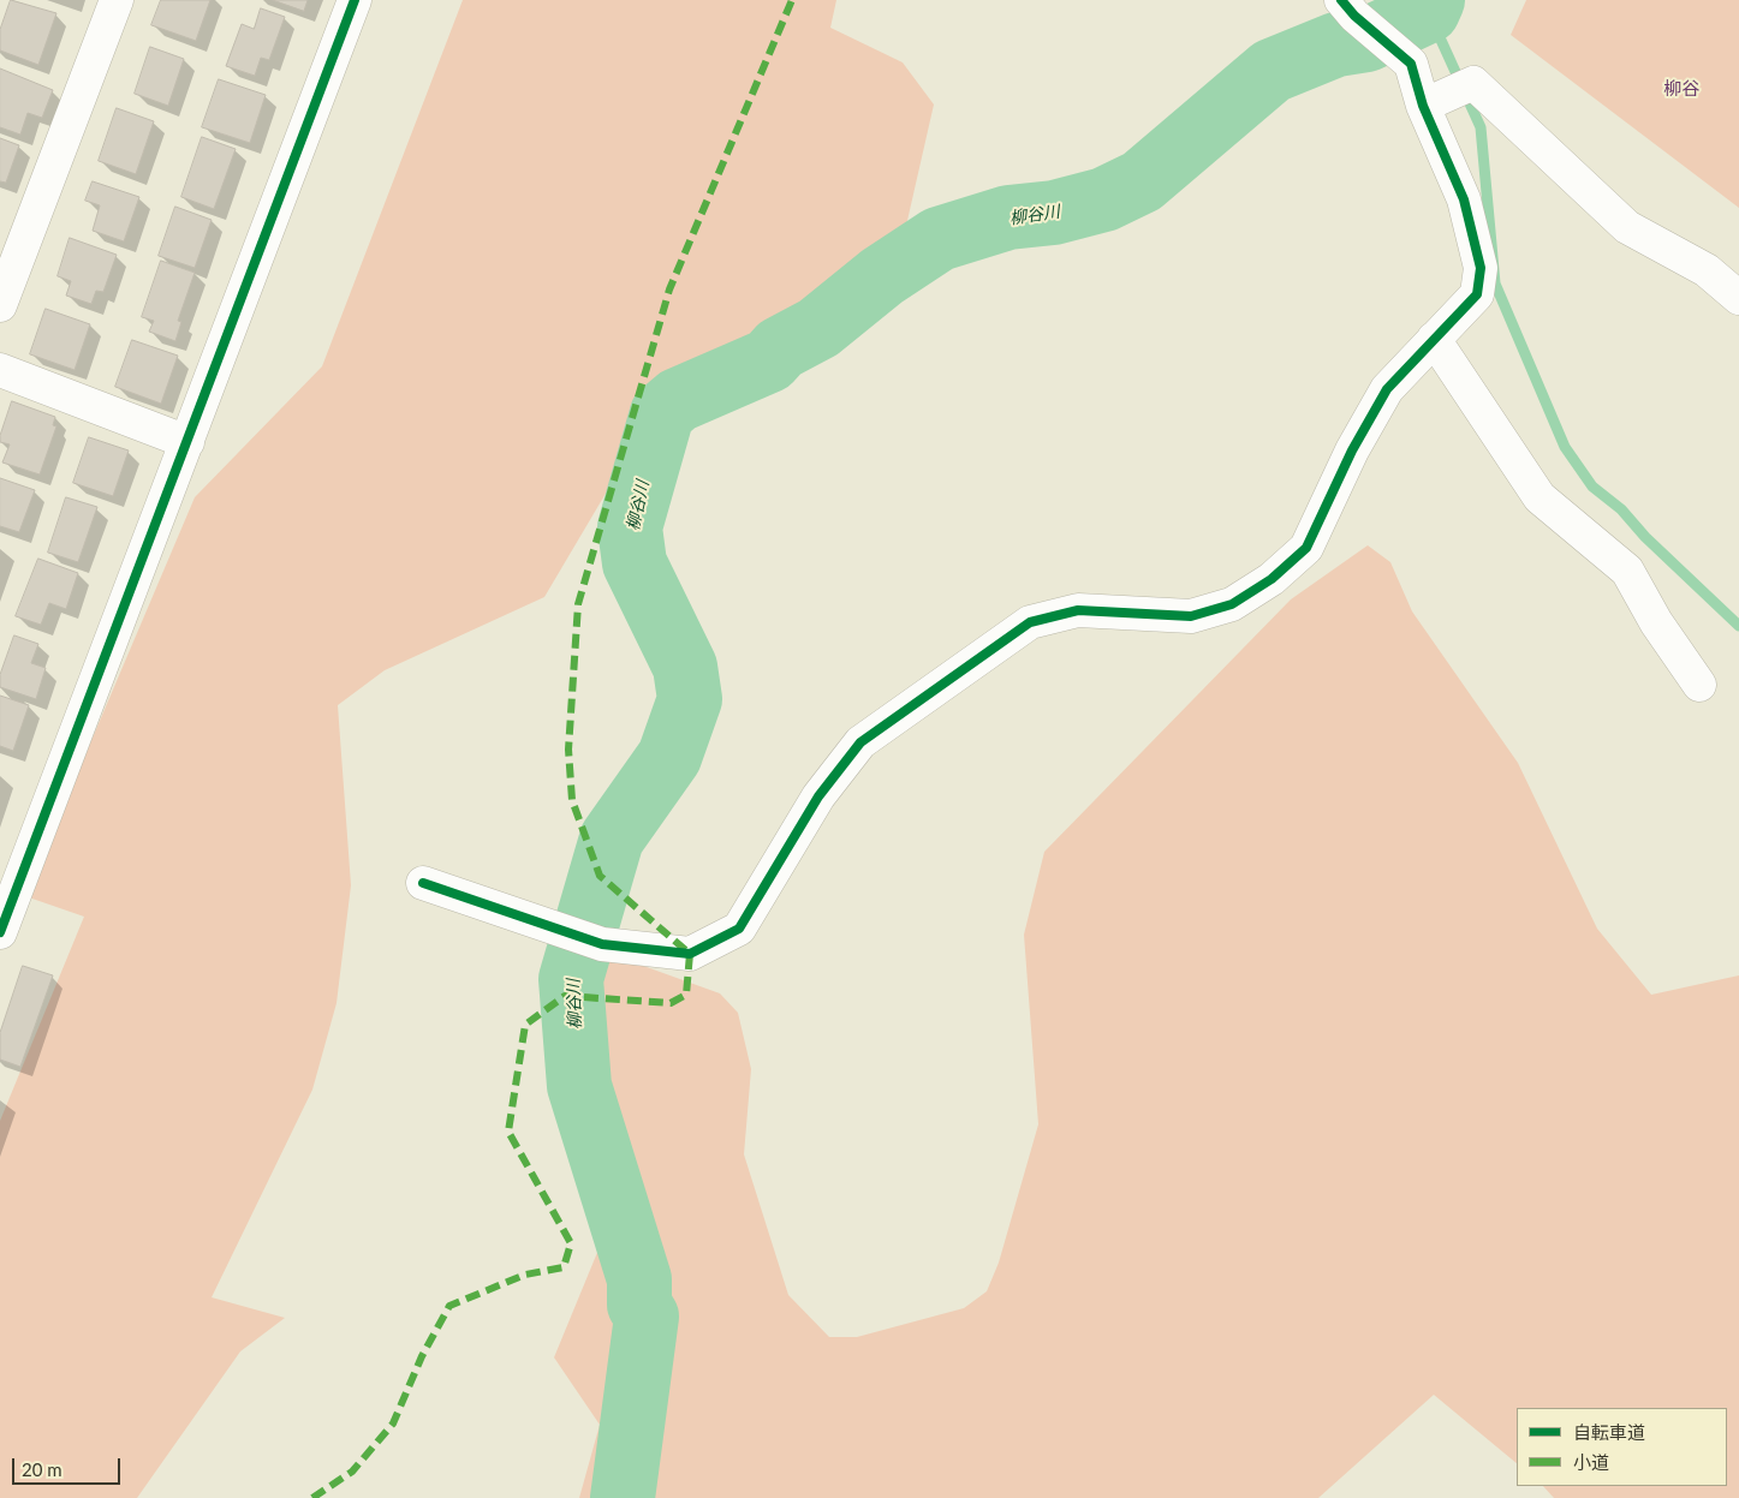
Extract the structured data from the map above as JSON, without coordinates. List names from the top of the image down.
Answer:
{
  "districts": ["柳谷"],
  "water": ["柳谷川"],
  "legend": ["自転車道", "小道"],
  "scale_bar": "20 m"
}
